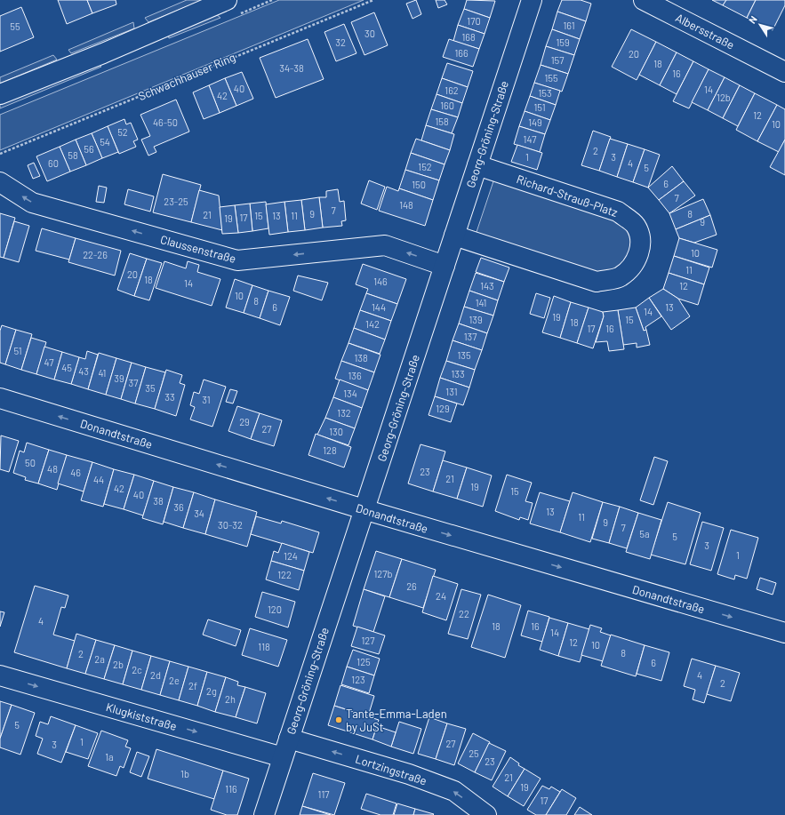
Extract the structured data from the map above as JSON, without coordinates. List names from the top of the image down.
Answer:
{
  "streets": {
    "street": [
      "Albersstraße",
      "Georg-Gröning-Straße",
      "Richard-Strauß-Platz",
      "Claussenstraße",
      "Donandtstraße",
      "Klugkiststraße",
      "Lortzingstraße"
    ],
    "path": ["Schwachhauser Ring"]
  },
  "crossings": [
    ["Georg-Gröning-Straße", "Richard-Strauß-Platz"],
    ["Georg-Gröning-Straße", "Claussenstraße"],
    ["Georg-Gröning-Straße", "Donandtstraße"],
    ["Georg-Gröning-Straße", "Klugkiststraße"],
    ["Georg-Gröning-Straße", "Lortzingstraße"]
  ],
  "one_way": ["Claussenstraße", "Klugkiststraße", "Lortzingstraße"],
  "places": ["Tante-Emma-Laden by JuSt"],
  "house_numbers": [
    "170",
    "161",
    "55",
    "30",
    "168",
    "32",
    "159",
    "166",
    "20",
    "157",
    "18",
    "34-38",
    "16",
    "155",
    "40",
    "14",
    "162",
    "153",
    "42",
    "12b",
    "160",
    "151",
    "12",
    "158",
    "46-50",
    "149",
    "10",
    "52",
    "147",
    "54",
    "56",
    "2",
    "58",
    "1",
    "3",
    "60",
    "4",
    "152",
    "5",
    "6",
    "150",
    "7",
    "23-25",
    "148",
    "7",
    "9",
    "8",
    "21",
    "15",
    "13",
    "11",
    "17",
    "19",
    "9",
    "10",
    "22-26",
    "11",
    "20",
    "18",
    "146",
    "14",
    "143",
    "12",
    "10",
    "8",
    "141",
    "6",
    "144",
    "13",
    "14",
    "19",
    "139",
    "15",
    "18",
    "142",
    "17",
    "16",
    "137",
    "51",
    "135",
    "138",
    "47",
    "45",
    "43",
    "41",
    "133",
    "136",
    "39",
    "37",
    "35",
    "131",
    "134",
    "33",
    "31",
    "129",
    "132",
    "29",
    "27",
    "130",
    "128",
    "50",
    "48",
    "23",
    "46",
    "21",
    "44",
    "19",
    "42",
    "15",
    "40",
    "38",
    "36",
    "13",
    "34",
    "11",
    "9",
    "30-32",
    "7",
    "5a",
    "5",
    "3",
    "1",
    "124",
    "127b",
    "122",
    "26",
    "24",
    "120",
    "22",
    "4",
    "18",
    "16",
    "14",
    "127",
    "12",
    "10",
    "118",
    "8",
    "2",
    "2a",
    "125",
    "6",
    "2b",
    "2c",
    "2d",
    "4",
    "123",
    "2e",
    "2",
    "2f",
    "2g",
    "2h",
    "5",
    "1",
    "27",
    "3",
    "25",
    "1a",
    "23",
    "1b",
    "21",
    "19",
    "116",
    "117",
    "17"
  ],
  "north": "top left"
}
